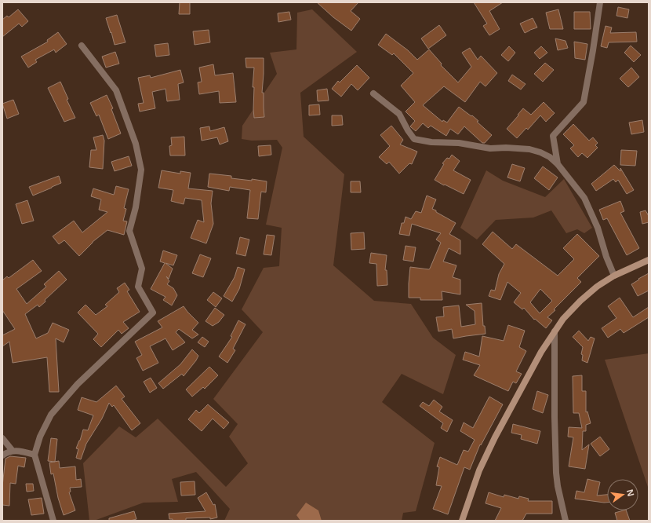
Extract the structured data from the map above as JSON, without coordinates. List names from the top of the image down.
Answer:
{
  "north": "right"
}
